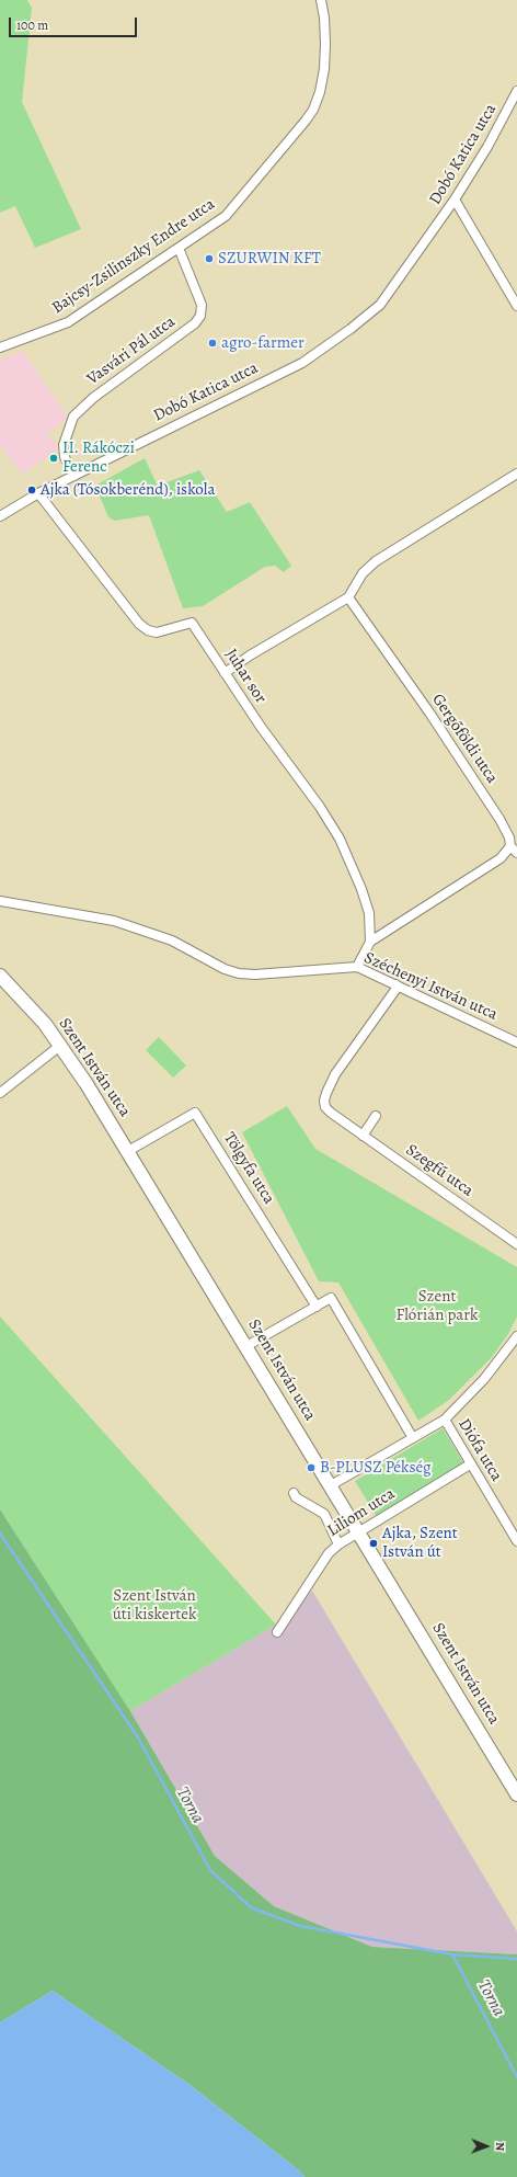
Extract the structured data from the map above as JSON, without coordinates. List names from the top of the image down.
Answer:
{
  "streets": {
    "main road": ["Szent István utca"],
    "street": [
      "Dobó Katica utca",
      "Bajcsy-Zsilinszky Endre utca",
      "Vasvári Pál utca",
      "Juhar sor",
      "Gergőföldi utca",
      "Széchenyi István utca",
      "Tölgyfa utca",
      "Szegfű utca",
      "Diófa utca",
      "Liliom utca"
    ]
  },
  "crossings": [
    ["Dobó Katica utca", "Vasvári Pál utca"],
    ["Dobó Katica utca", "Juhar sor"],
    ["Bajcsy-Zsilinszky Endre utca", "Vasvári Pál utca"],
    ["Széchenyi István utca", "Szegfű utca"],
    ["Szent István utca", "Tölgyfa utca"],
    ["Szent István utca", "Liliom utca"],
    ["Diófa utca", "Liliom utca"]
  ],
  "water": ["Torna"],
  "parks": ["Szent Flórián park", "Szent István úti kiskertek"],
  "places": [
    "SZURWIN KFT",
    "agro-farmer",
    "II. Rákóczi Ferenc",
    "Ajka (Tósokberénd), iskola",
    "B-PLUSZ Pékség",
    "Ajka, Szent István út"
  ],
  "scale_bar": "100 m",
  "north": "right"
}
